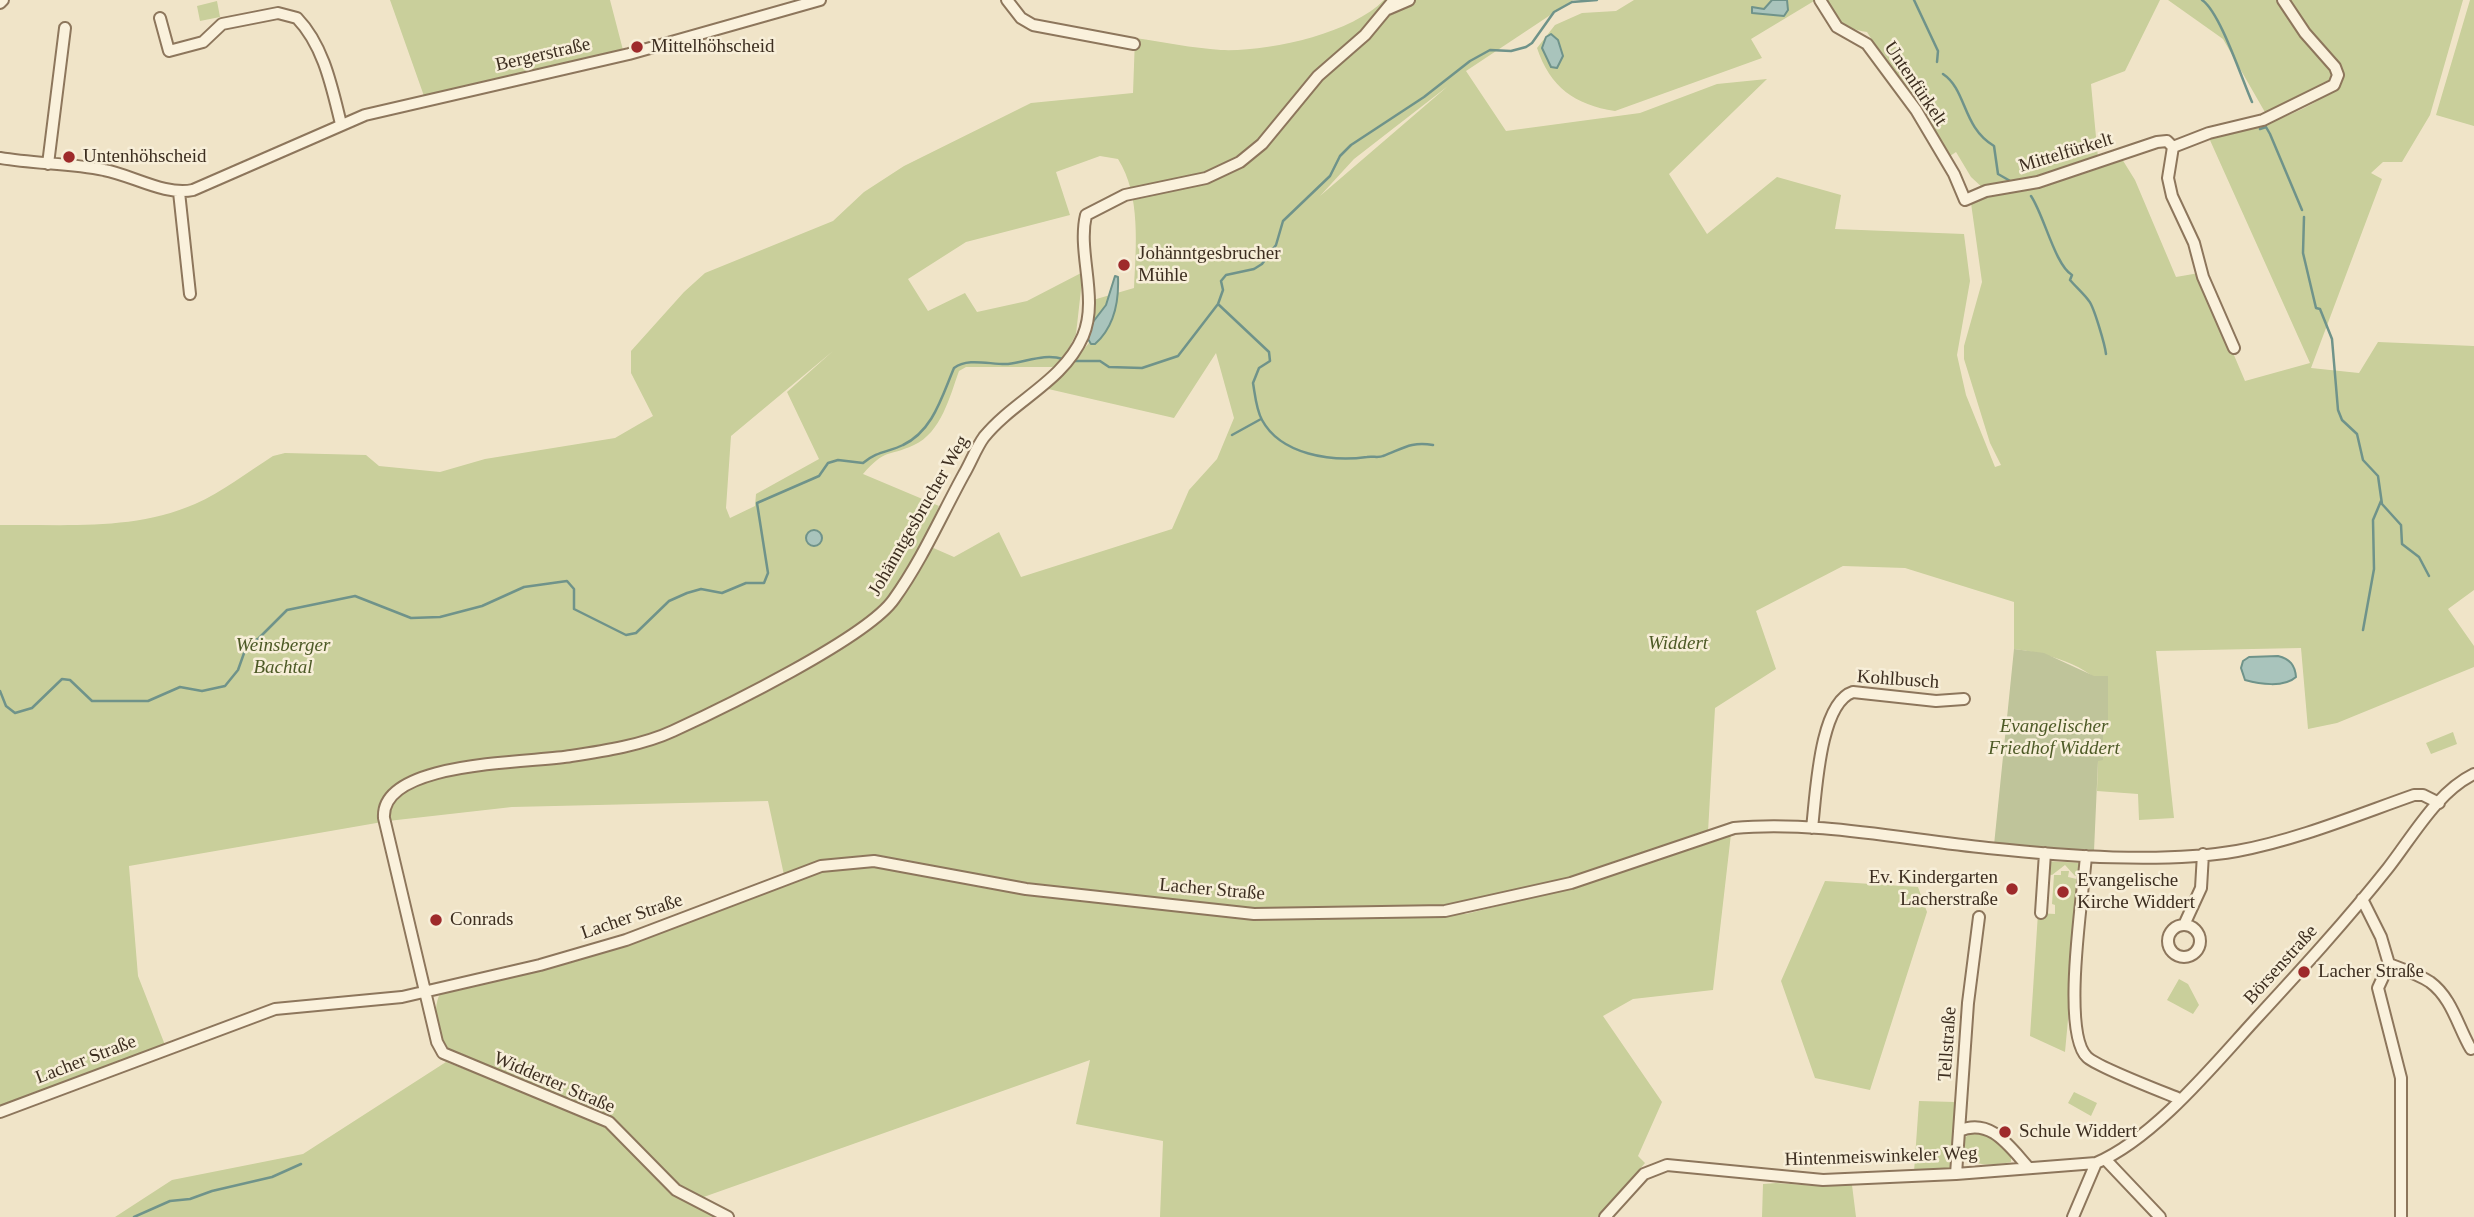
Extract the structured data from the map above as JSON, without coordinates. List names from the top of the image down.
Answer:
{
  "streets": {
    "street": [
      "Bergerstraße",
      "Untenfürkelt",
      "Mittelfürkelt",
      "Johänntgesbrucher Weg",
      "Kohlbusch",
      "Lacher Straße",
      "Börsenstraße",
      "Tellstraße",
      "Widderter Straße",
      "Hintenmeiswinkeler Weg"
    ]
  },
  "crossings": [
    ["Untenfürkelt", "Mittelfürkelt"],
    ["Johänntgesbrucher Weg", "Lacher Straße"],
    ["Johänntgesbrucher Weg", "Widderter Straße"],
    ["Kohlbusch", "Lacher Straße"],
    ["Lacher Straße", "Börsenstraße"],
    ["Lacher Straße", "Widderter Straße"],
    ["Börsenstraße", "Hintenmeiswinkeler Weg"],
    ["Tellstraße", "Hintenmeiswinkeler Weg"]
  ],
  "parks": ["Widdert", "Weinsberger Bachtal", "Evangelischer Friedhof Widdert"],
  "places": [
    "Mittelhöhscheid",
    "Untenhöhscheid",
    "Johänntgesbrucher Mühle",
    "Ev. Kindergarten Lacherstraße",
    "Evangelische Kirche Widdert",
    "Conrads",
    "Lacher Straße",
    "Schule Widdert"
  ]
}
